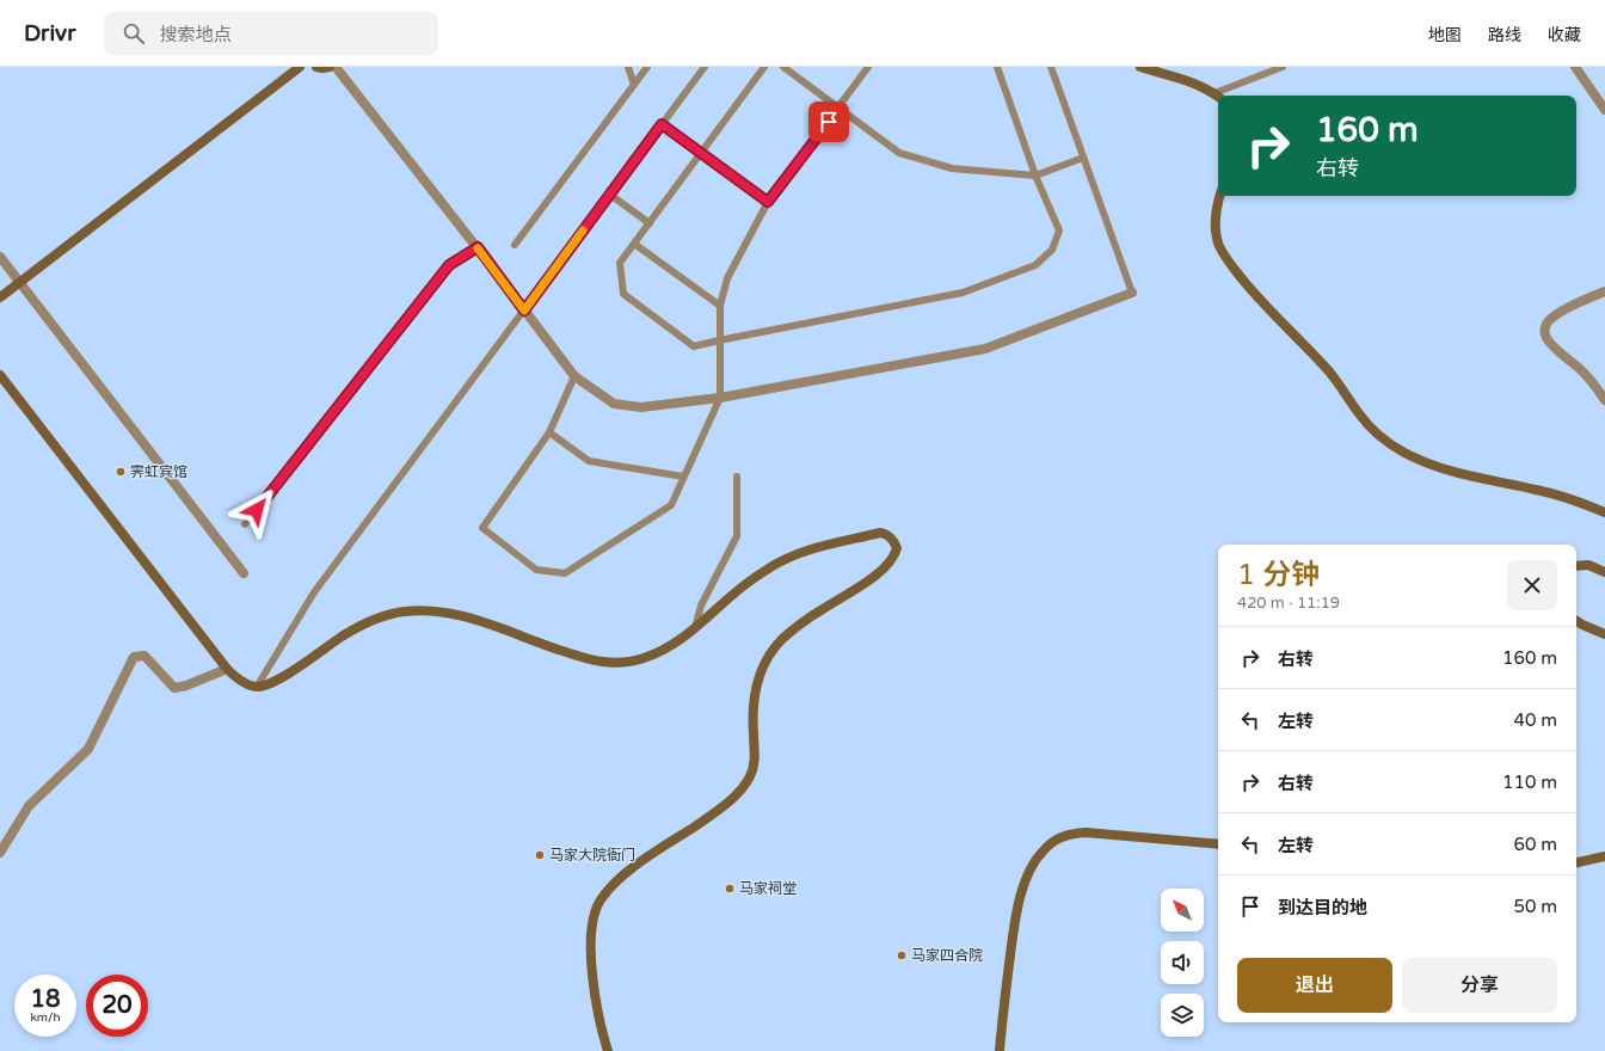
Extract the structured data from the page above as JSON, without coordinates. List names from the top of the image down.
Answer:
{
  "places": [
    "霁虹宾馆",
    "马家大院衙门",
    "马家祠堂",
    "马家四合院"
  ],
  "north": "top left",
  "page": {
    "header": "Drivr",
    "search": "搜索地点",
    "nav": ["地图", "路线", "收藏"],
    "turn": ["160 m", "右转"],
    "heading": ["1 分钟", "420 m · 11:19"],
    "list": [
      {
        "name": "右转",
        "value": "160 m"
      },
      {
        "name": "左转",
        "value": "40 m"
      },
      {
        "name": "右转",
        "value": "110 m"
      },
      {
        "name": "左转",
        "value": "60 m"
      },
      {
        "name": "到达目的地",
        "value": "50 m"
      }
    ],
    "buttons": ["退出", "分享"],
    "speed": "18 km/h",
    "limit": "20"
  }
}
